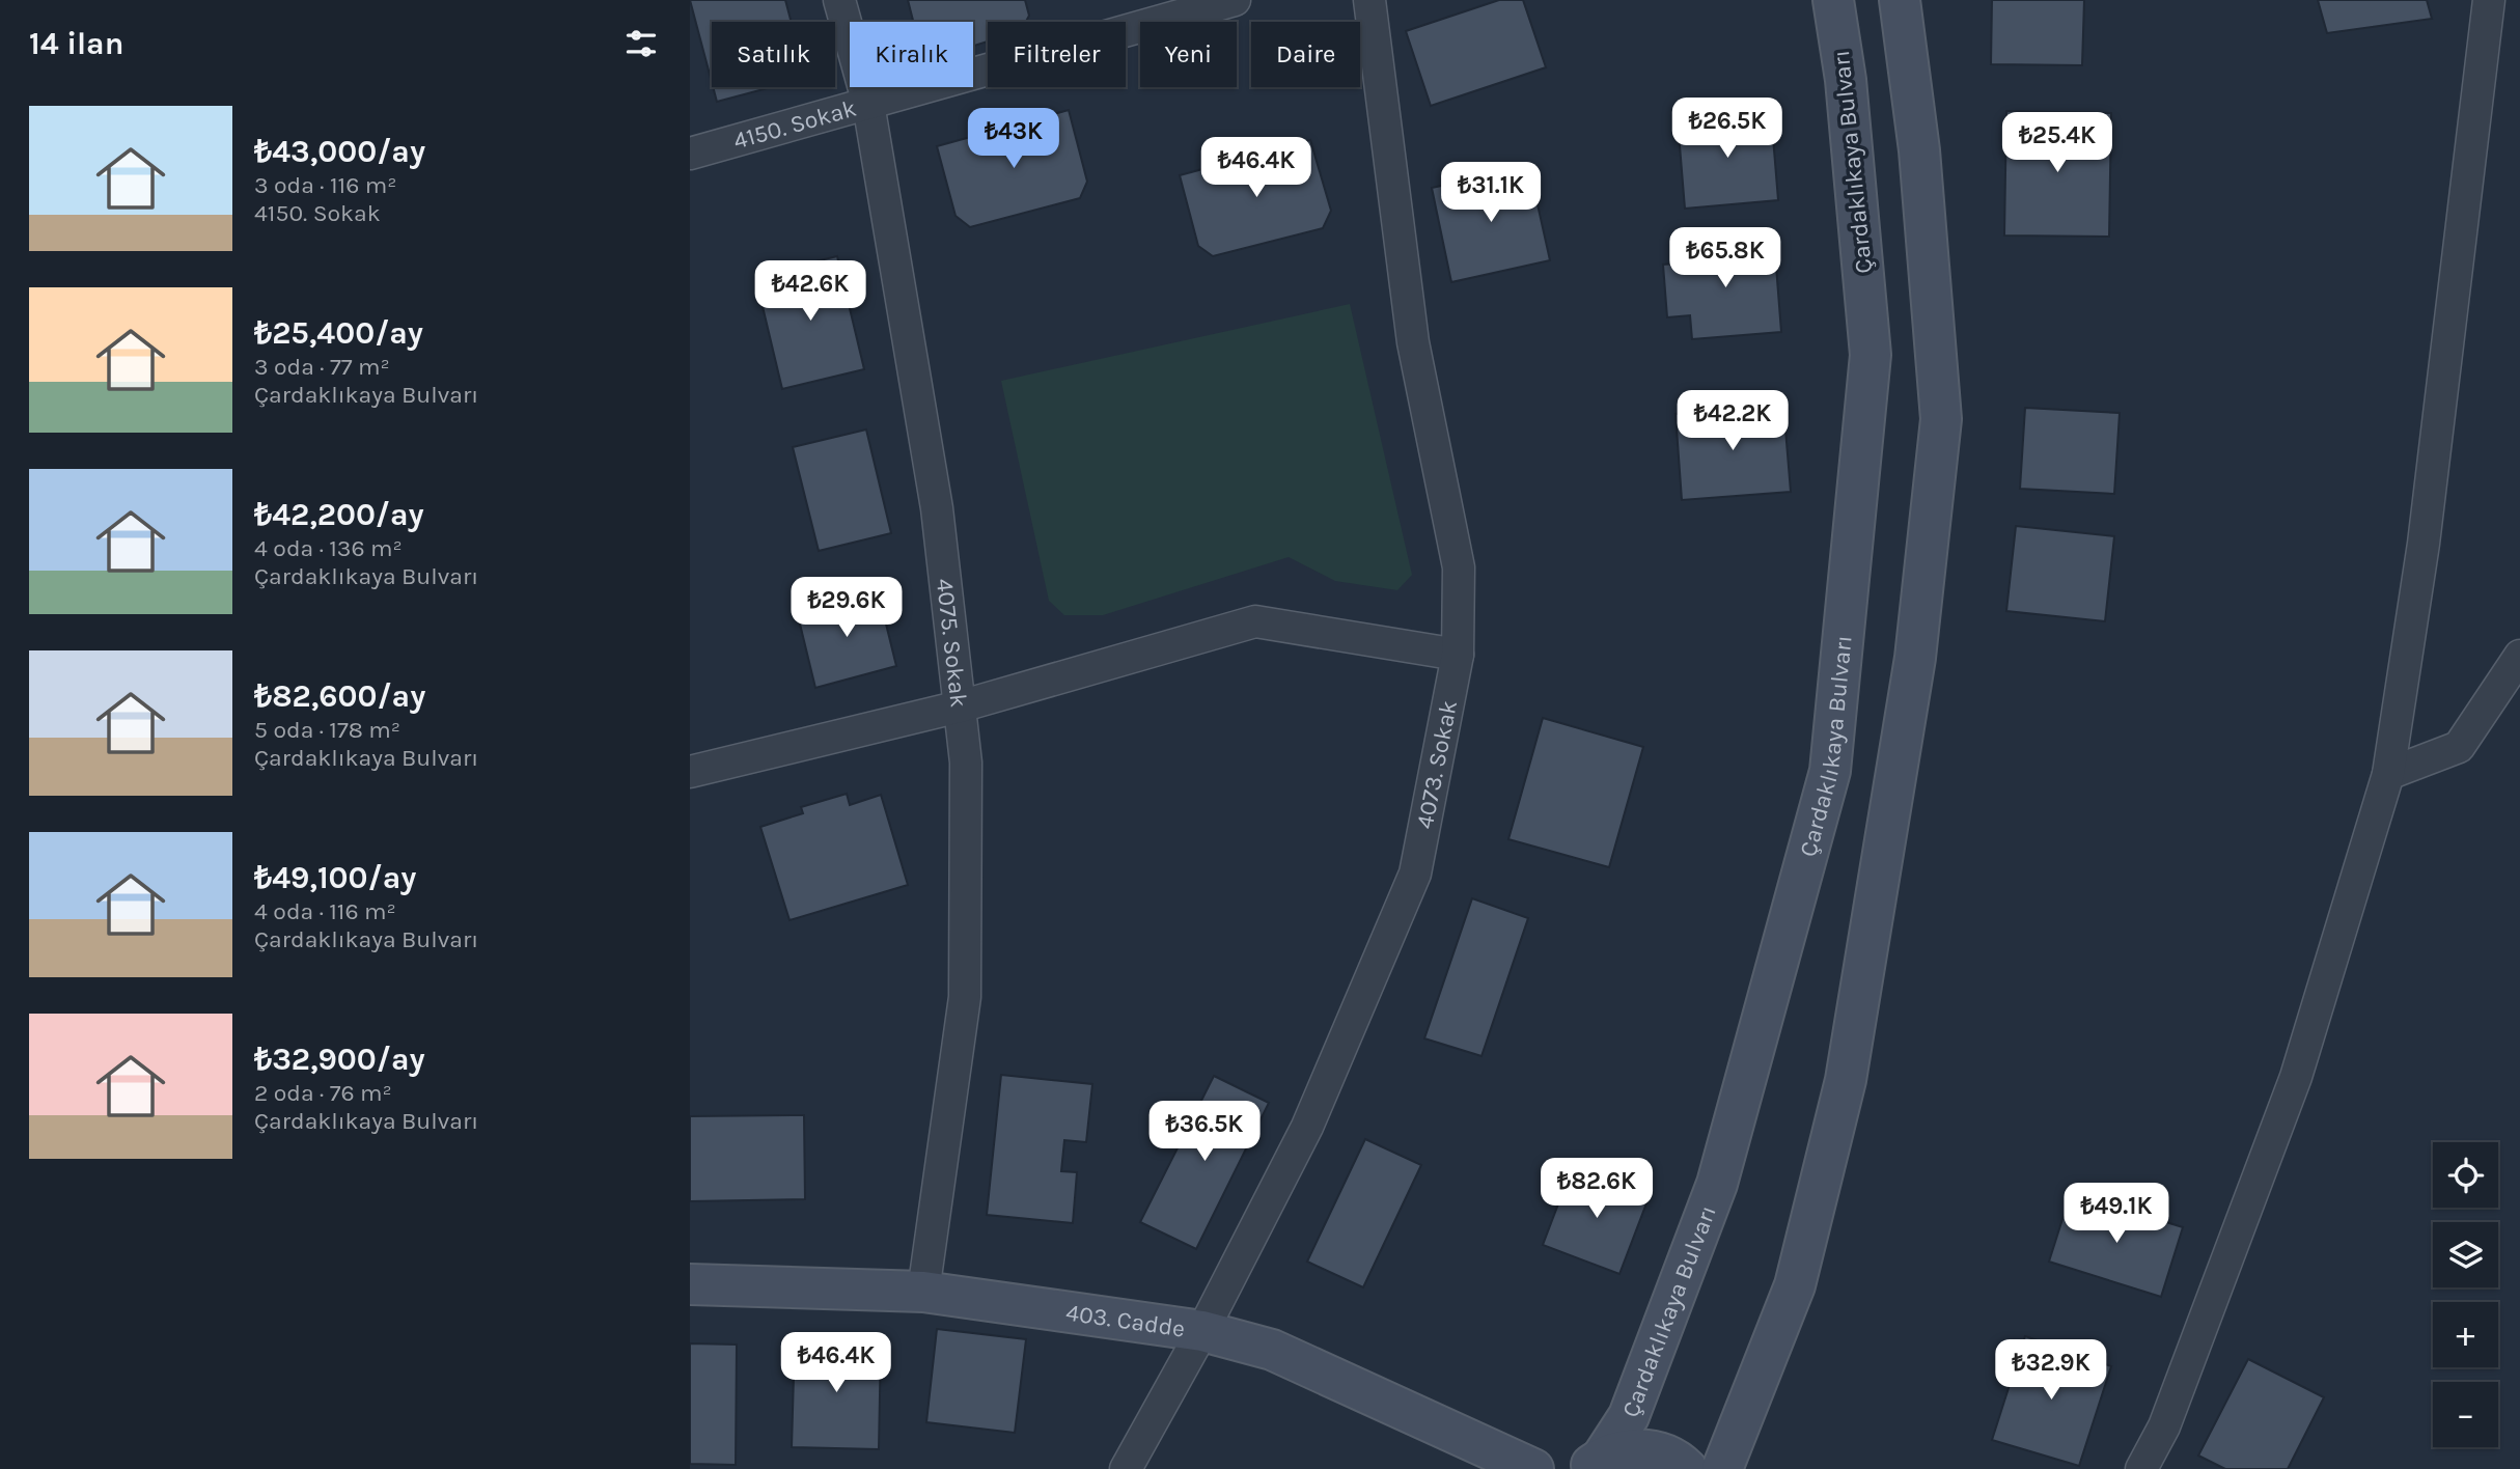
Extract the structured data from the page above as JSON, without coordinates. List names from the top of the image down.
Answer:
{
  "streets": {
    "main road": ["Çardaklıkaya Bulvarı", "403. Cadde"],
    "street": ["4150. Sokak", "4075. Sokak", "4073. Sokak"]
  },
  "crossings": [
    ["4150. Sokak", "4075. Sokak"],
    ["4075. Sokak", "403. Cadde"],
    ["4073. Sokak", "403. Cadde"]
  ],
  "page": {
    "heading": "14 ilan",
    "chip": [
      "Satılık",
      "Kiralık",
      "Filtreler",
      "Yeni",
      "Daire"
    ],
    "list": [
      {
        "name": "₺43,000/ay",
        "note": "3 oda · 116 m² · 4150. Sokak"
      },
      {
        "name": "₺25,400/ay",
        "note": "3 oda · 77 m² · Çardaklıkaya Bulvarı"
      },
      {
        "name": "₺42,200/ay",
        "note": "4 oda · 136 m² · Çardaklıkaya Bulvarı"
      },
      {
        "name": "₺82,600/ay",
        "note": "5 oda · 178 m² · Çardaklıkaya Bulvarı"
      },
      {
        "name": "₺49,100/ay",
        "note": "4 oda · 116 m² · Çardaklıkaya Bulvarı"
      },
      {
        "name": "₺32,900/ay",
        "note": "2 oda · 76 m² · Çardaklıkaya Bulvarı"
      }
    ],
    "price": [
      "₺26.5K",
      "₺43K",
      "₺25.4K",
      "₺46.4K",
      "₺31.1K",
      "₺65.8K",
      "₺42.6K",
      "₺42.2K",
      "₺29.6K",
      "₺36.5K",
      "₺82.6K",
      "₺49.1K",
      "₺46.4K",
      "₺32.9K"
    ],
    "map_buttons": ["+", "−"]
  }
}
